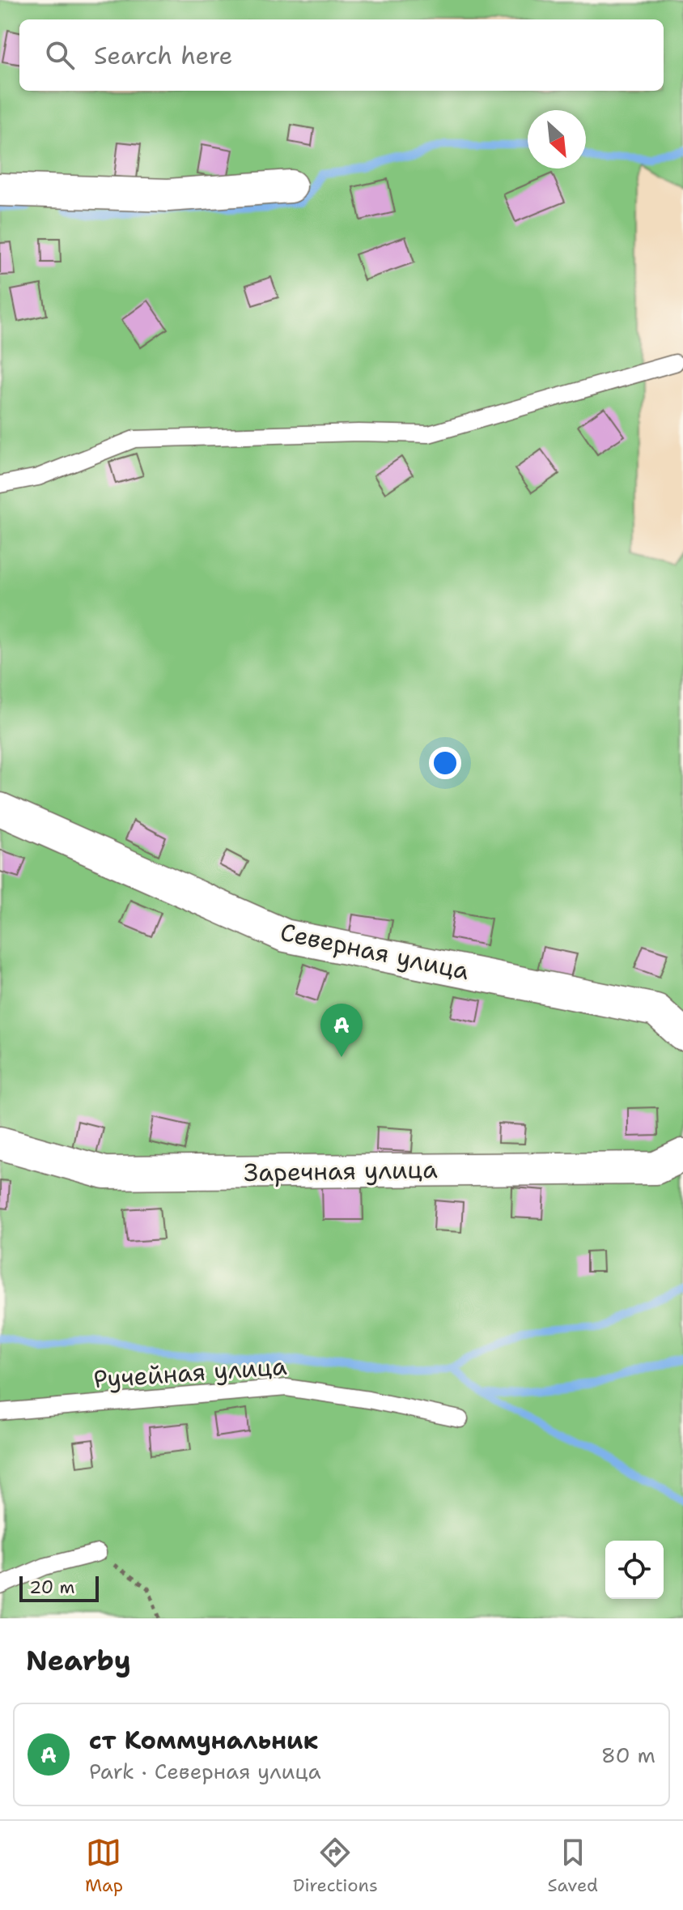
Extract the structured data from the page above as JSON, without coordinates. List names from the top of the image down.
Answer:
{
  "streets": {
    "street": ["Северная улица", "Заречная улица"],
    "lane": ["Ручейная улица"]
  },
  "scale_bar": "20 m",
  "north": "bottom right",
  "page": {
    "search": "Search here",
    "pins": "A",
    "scale": "20 m",
    "heading": "Nearby",
    "list": [
      {
        "mark": "A",
        "name": "ст Коммунальник",
        "note": "Park · Северная улица",
        "value": "80 m"
      }
    ],
    "nav": ["Map", "Directions", "Saved"]
  }
}
